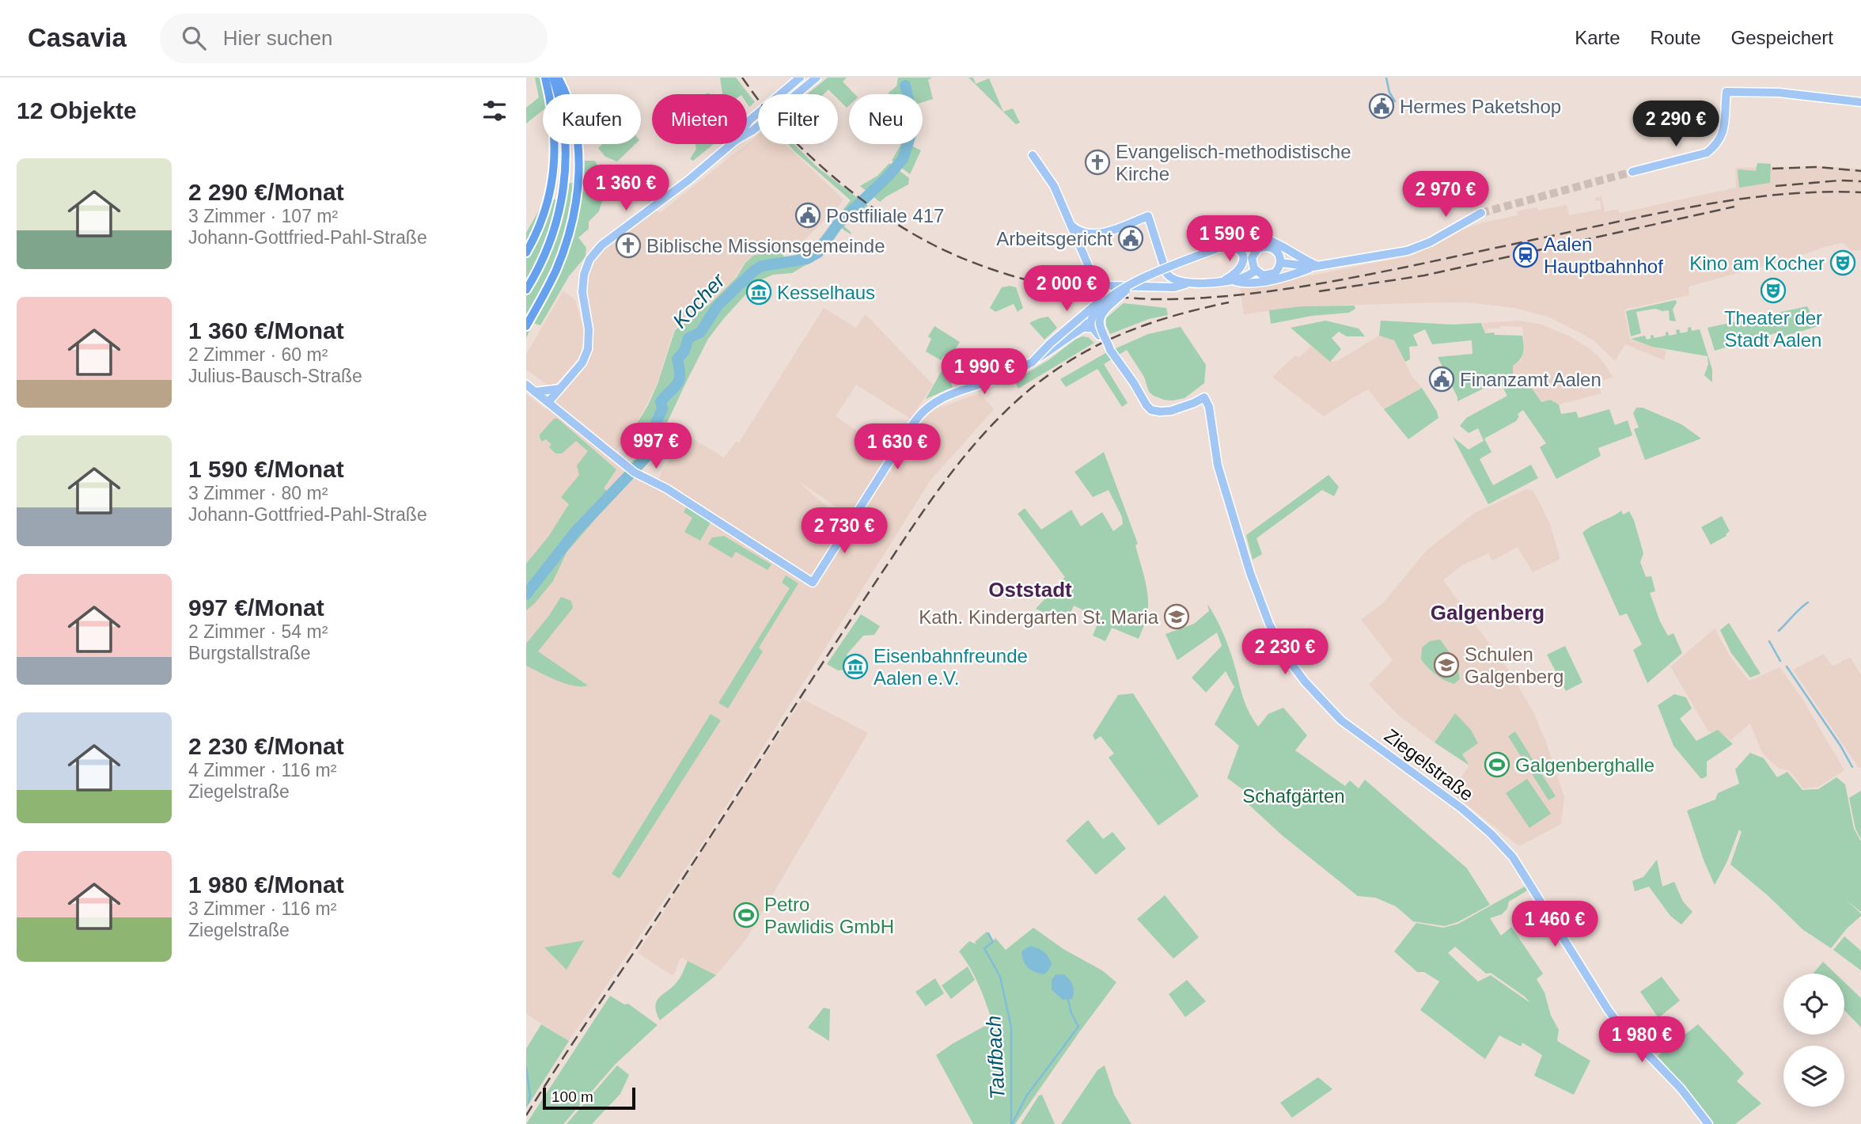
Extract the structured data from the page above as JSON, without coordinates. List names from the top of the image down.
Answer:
{
  "streets": {
    "main road": ["Ziegelstraße"]
  },
  "districts": ["Oststadt", "Galgenberg"],
  "water": ["Kocher", "Taufbach"],
  "parks": ["Schafgärten"],
  "places": {
    "public building": [
      "Hermes Paketshop",
      "Postfiliale 417",
      "Arbeitsgericht",
      "Finanzamt Aalen"
    ],
    "church": ["Evangelisch-methodistische Kirche", "Biblische Missionsgemeinde"],
    "station": ["Aalen Hauptbahnhof"],
    "theatre": ["Kino am Kocher", "Theater der Stadt Aalen"],
    "museum": ["Kesselhaus", "Eisenbahnfreunde Aalen e.V."],
    "school or university": ["Kath. Kindergarten St. Maria", "Schulen Galgenberg"],
    "sports": ["Galgenberghalle", "Petro Pawlidis GmbH"]
  },
  "scale_bar": "100 m",
  "page": {
    "header": "Casavia",
    "search": "Hier suchen",
    "nav": ["Karte", "Route", "Gespeichert"],
    "heading": "12 Objekte",
    "chip": [
      "Kaufen",
      "Mieten",
      "Filter",
      "Neu"
    ],
    "price": [
      "2 290 €",
      "1 360 €",
      "2 970 €",
      "1 590 €",
      "2 000 €",
      "1 990 €",
      "997 €",
      "1 630 €",
      "2 730 €",
      "2 230 €",
      "1 460 €",
      "1 980 €"
    ],
    "list": [
      {
        "name": "2 290 €/Monat",
        "note": "3 Zimmer · 107 m² · Johann-Gottfried-Pahl-Straße"
      },
      {
        "name": "1 360 €/Monat",
        "note": "2 Zimmer · 60 m² · Julius-Bausch-Straße"
      },
      {
        "name": "1 590 €/Monat",
        "note": "3 Zimmer · 80 m² · Johann-Gottfried-Pahl-Straße"
      },
      {
        "name": "997 €/Monat",
        "note": "2 Zimmer · 54 m² · Burgstallstraße"
      },
      {
        "name": "2 230 €/Monat",
        "note": "4 Zimmer · 116 m² · Ziegelstraße"
      },
      {
        "name": "1 980 €/Monat",
        "note": "3 Zimmer · 116 m² · Ziegelstraße"
      }
    ],
    "scale": "100 m"
  }
}
